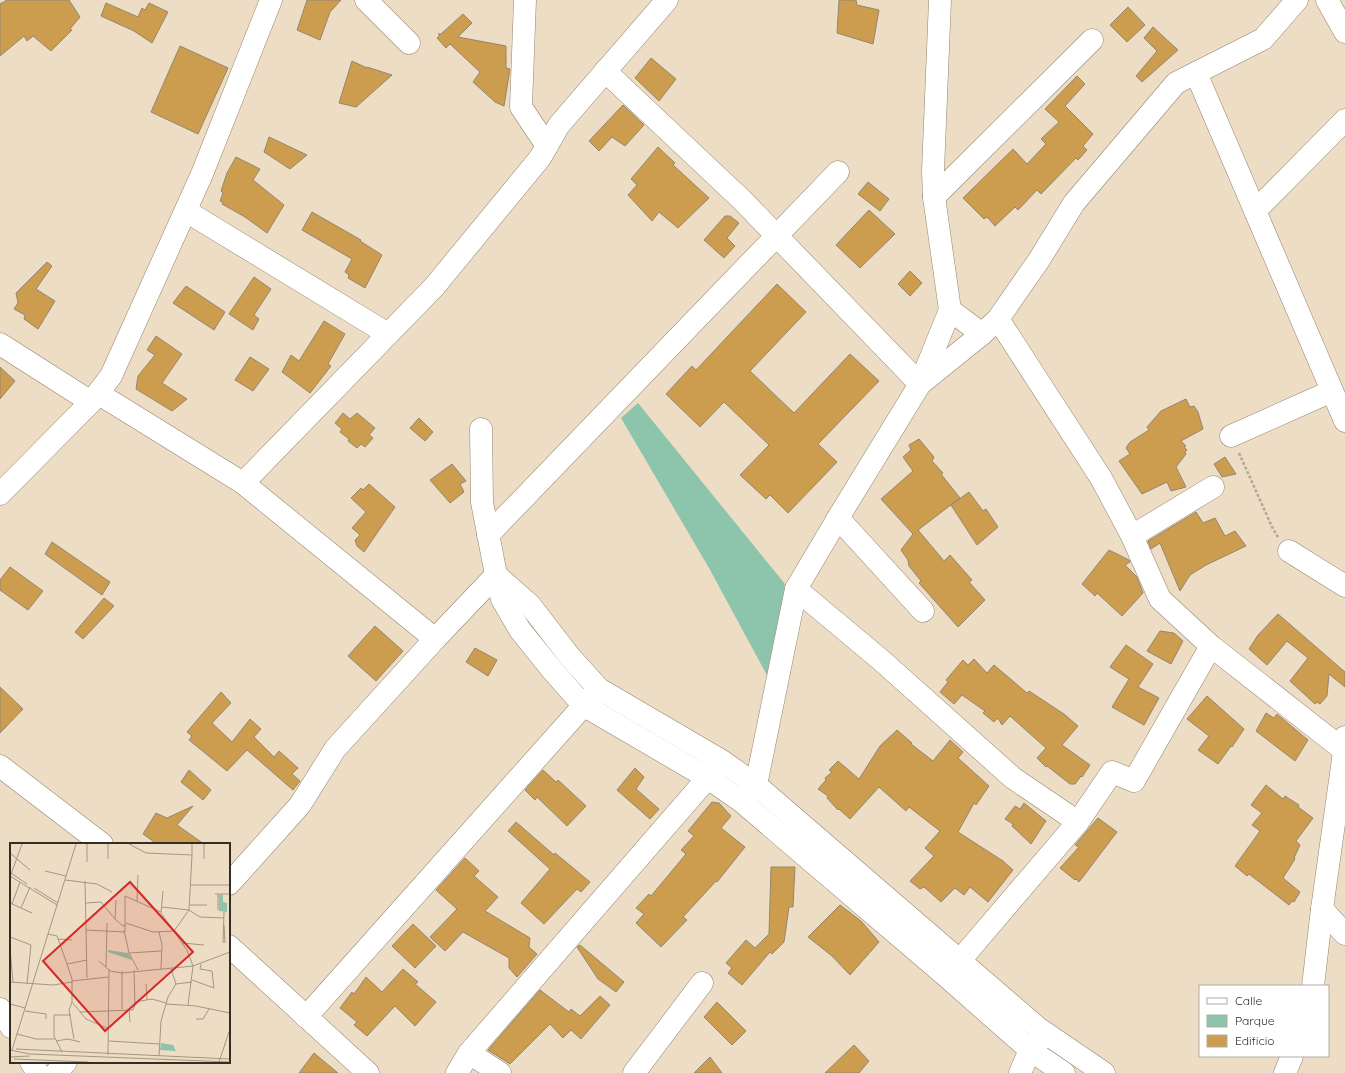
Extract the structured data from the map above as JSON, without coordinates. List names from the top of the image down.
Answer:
{
  "legend": ["Calle", "Parque", "Edificio"]
}
